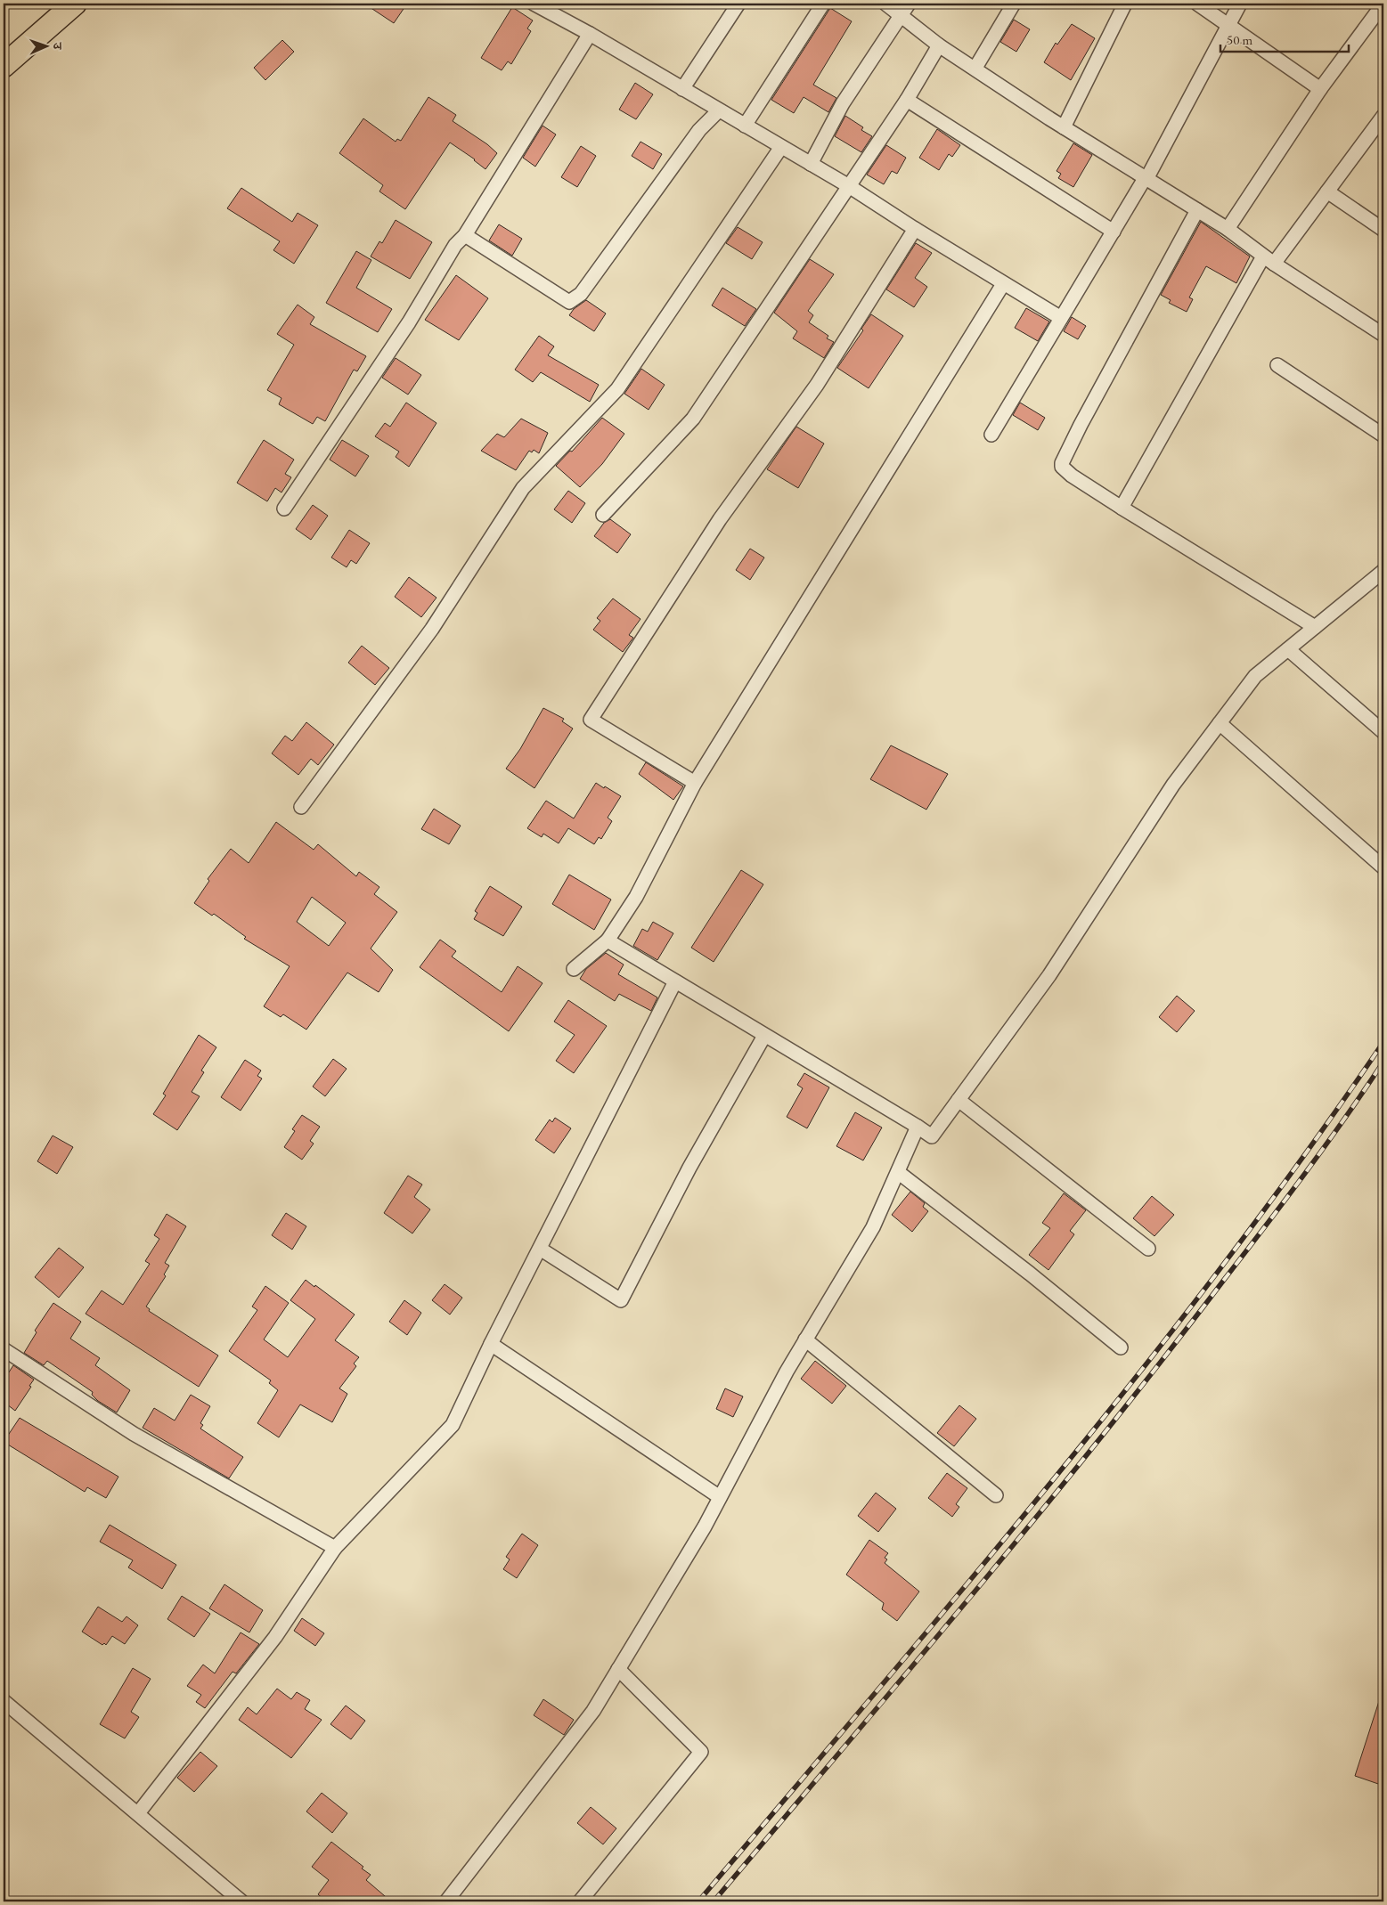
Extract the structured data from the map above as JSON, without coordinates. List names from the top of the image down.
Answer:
{
  "scale_bar": "50 m",
  "north": "right"
}
